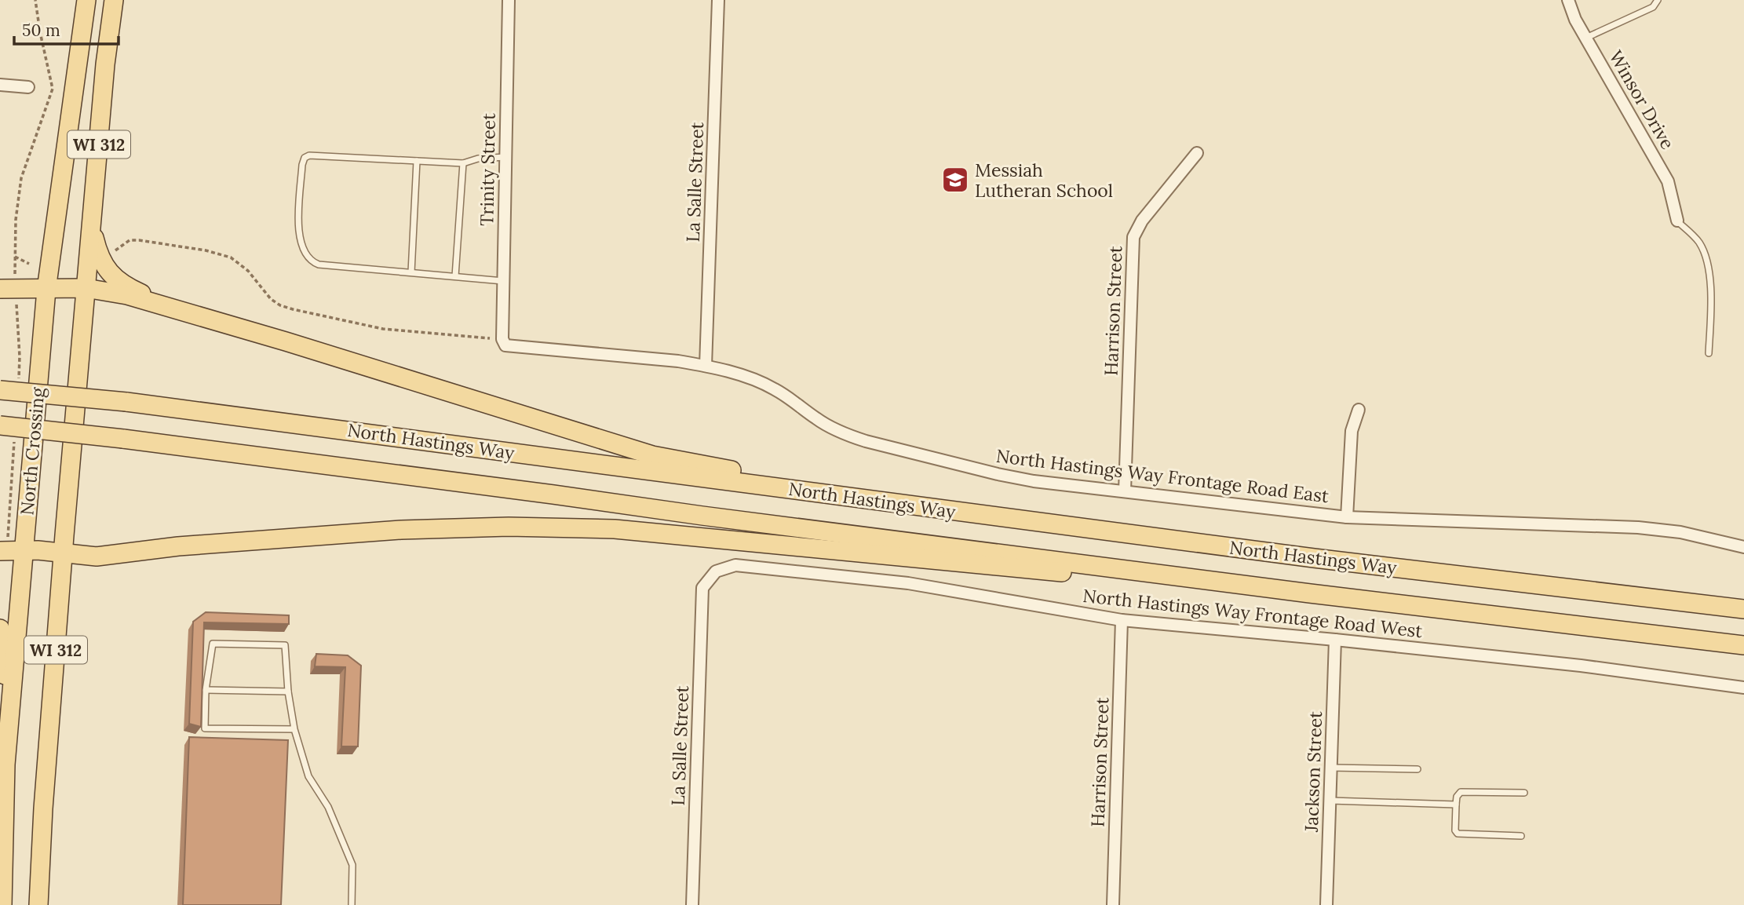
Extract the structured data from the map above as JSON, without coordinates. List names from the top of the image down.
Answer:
{
  "streets": {
    "main road": ["WI 312", "North Hastings Way", "North Crossing"],
    "street": [
      "Winsor Drive",
      "Trinity Street",
      "La Salle Street",
      "Harrison Street",
      "North Hastings Way Frontage Road East",
      "North Hastings Way Frontage Road West",
      "Jackson Street"
    ]
  },
  "crossings": [
    ["Trinity Street", "North Hastings Way Frontage Road East"],
    ["La Salle Street", "North Hastings Way Frontage Road East"],
    ["La Salle Street", "North Hastings Way Frontage Road West"],
    ["Harrison Street", "North Hastings Way Frontage Road East"],
    ["Harrison Street", "North Hastings Way Frontage Road West"],
    ["North Hastings Way Frontage Road West", "Jackson Street"]
  ],
  "places": {
    "school or university": ["Messiah Lutheran School"]
  },
  "scale_bar": "50 m"
}
